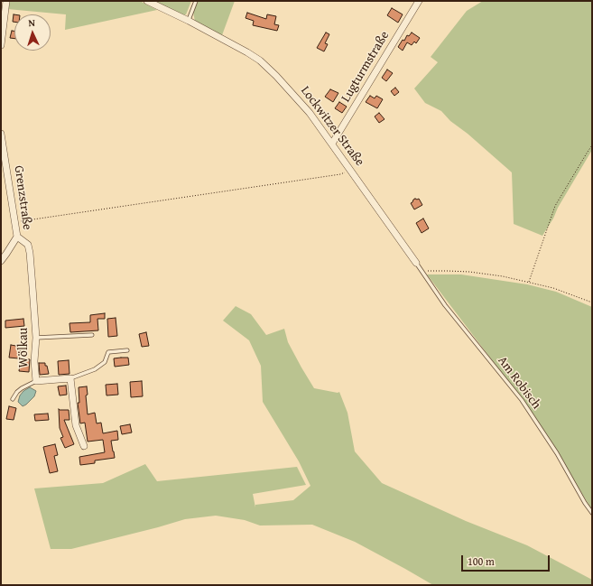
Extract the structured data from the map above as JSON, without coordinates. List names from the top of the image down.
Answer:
{
  "streets": {
    "street": [
      "Lugturmstraße",
      "Lockwitzer Straße",
      "Grenzstraße",
      "Wölkau"
    ],
    "lane": ["Am Robisch"]
  },
  "crossings": [
    ["Lugturmstraße", "Lockwitzer Straße"],
    ["Lockwitzer Straße", "Am Robisch"],
    ["Grenzstraße", "Wölkau"]
  ],
  "scale_bar": "100 m",
  "north": "top"
}
